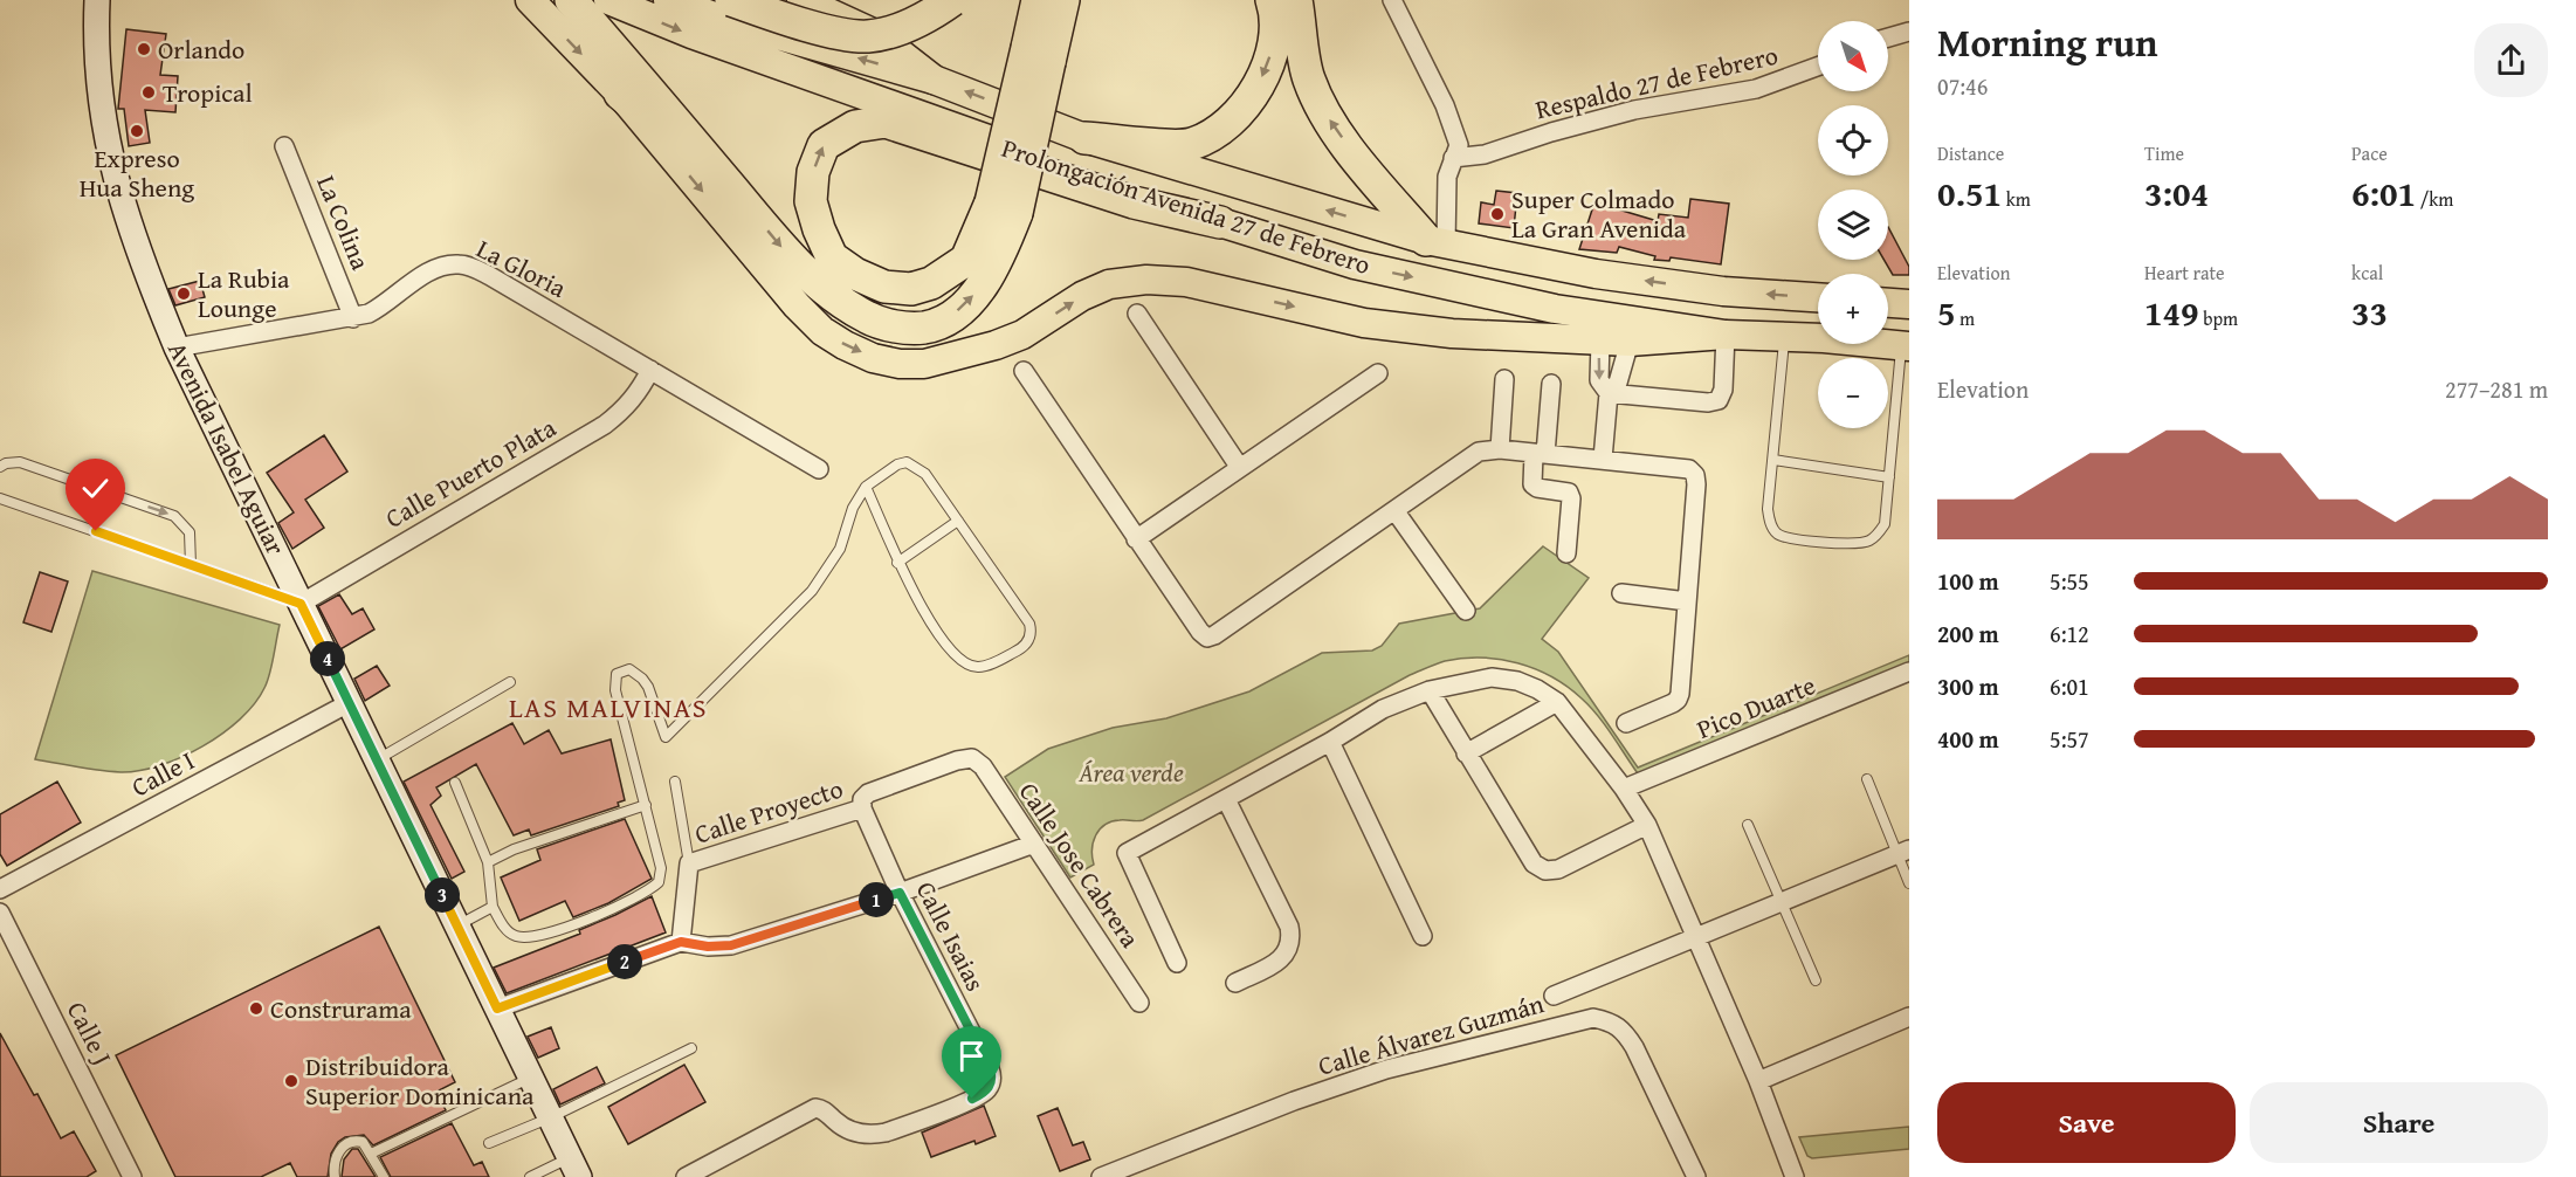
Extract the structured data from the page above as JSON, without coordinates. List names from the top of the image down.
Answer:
{
  "streets": {
    "main road": ["Prolongación Avenida 27 de Febrero", "Avenida Isabel Aguiar"],
    "street": [
      "Respaldo 27 de Febrero",
      "La Colina",
      "La Gloria",
      "Calle Puerto Plata",
      "Pico Duarte",
      "Calle I",
      "Calle Proyecto",
      "Calle Jose Cabrera",
      "Calle Isaias",
      "Calle J",
      "Calle Álvarez Guzmán"
    ]
  },
  "crossings": [
    ["La Colina", "La Gloria"],
    ["La Gloria", "Avenida Isabel Aguiar"],
    ["La Gloria", "Calle Puerto Plata"],
    ["Avenida Isabel Aguiar", "Calle Puerto Plata"],
    ["Avenida Isabel Aguiar", "Calle I"],
    ["Calle Proyecto", "Calle Jose Cabrera"],
    ["Calle Proyecto", "Calle Isaias"]
  ],
  "districts": ["LAS MALVINAS"],
  "parks": ["Área verde"],
  "places": [
    "Orlando",
    "Tropical",
    "Expreso Hua Sheng",
    "Super Colmado La Gran Avenida",
    "La Rubia Lounge",
    "Construrama",
    "Distribuidora Superior Dominicana"
  ],
  "north": "bottom right",
  "page": {
    "heading": ["Morning run", "07:46"],
    "map_buttons": ["+", "−"],
    "stats": [
      ["Distance", "0.51 km"],
      ["Time", "3:04"],
      ["Pace", "6:01 /km"],
      ["Elevation", "5 m"],
      ["Heart rate", "149 bpm"],
      ["kcal", "33"]
    ],
    "chart": ["Elevation", "277–281 m"],
    "list": [
      {
        "name": "100 m",
        "note": "5:55"
      },
      {
        "name": "200 m",
        "note": "6:12"
      },
      {
        "name": "300 m",
        "note": "6:01"
      },
      {
        "name": "400 m",
        "note": "5:57"
      }
    ],
    "pins": [
      "4",
      "3",
      "1",
      "2"
    ],
    "buttons": ["Save", "Share"]
  }
}
